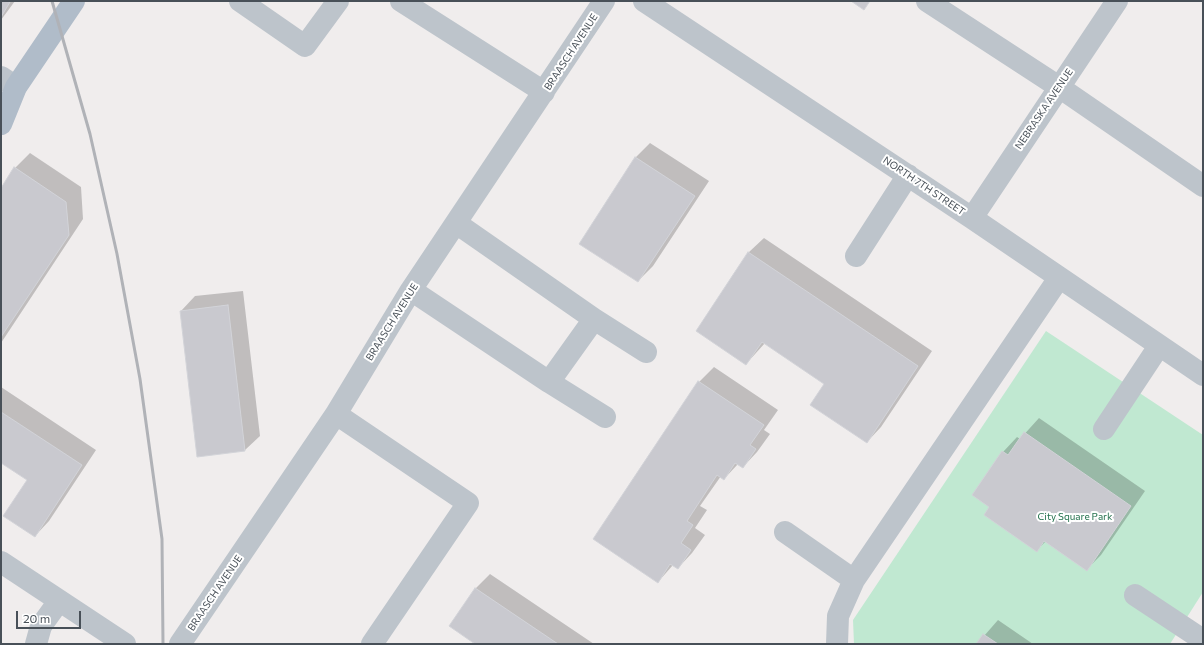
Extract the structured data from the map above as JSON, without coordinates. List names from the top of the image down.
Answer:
{
  "streets": {
    "street": ["BRAASCH AVENUE", "NEBRASKA AVENUE", "NORTH 7TH STREET"]
  },
  "crossings": [
    ["NEBRASKA AVENUE", "NORTH 7TH STREET"]
  ],
  "parks": ["City Square Park"],
  "scale_bar": "20 m"
}
